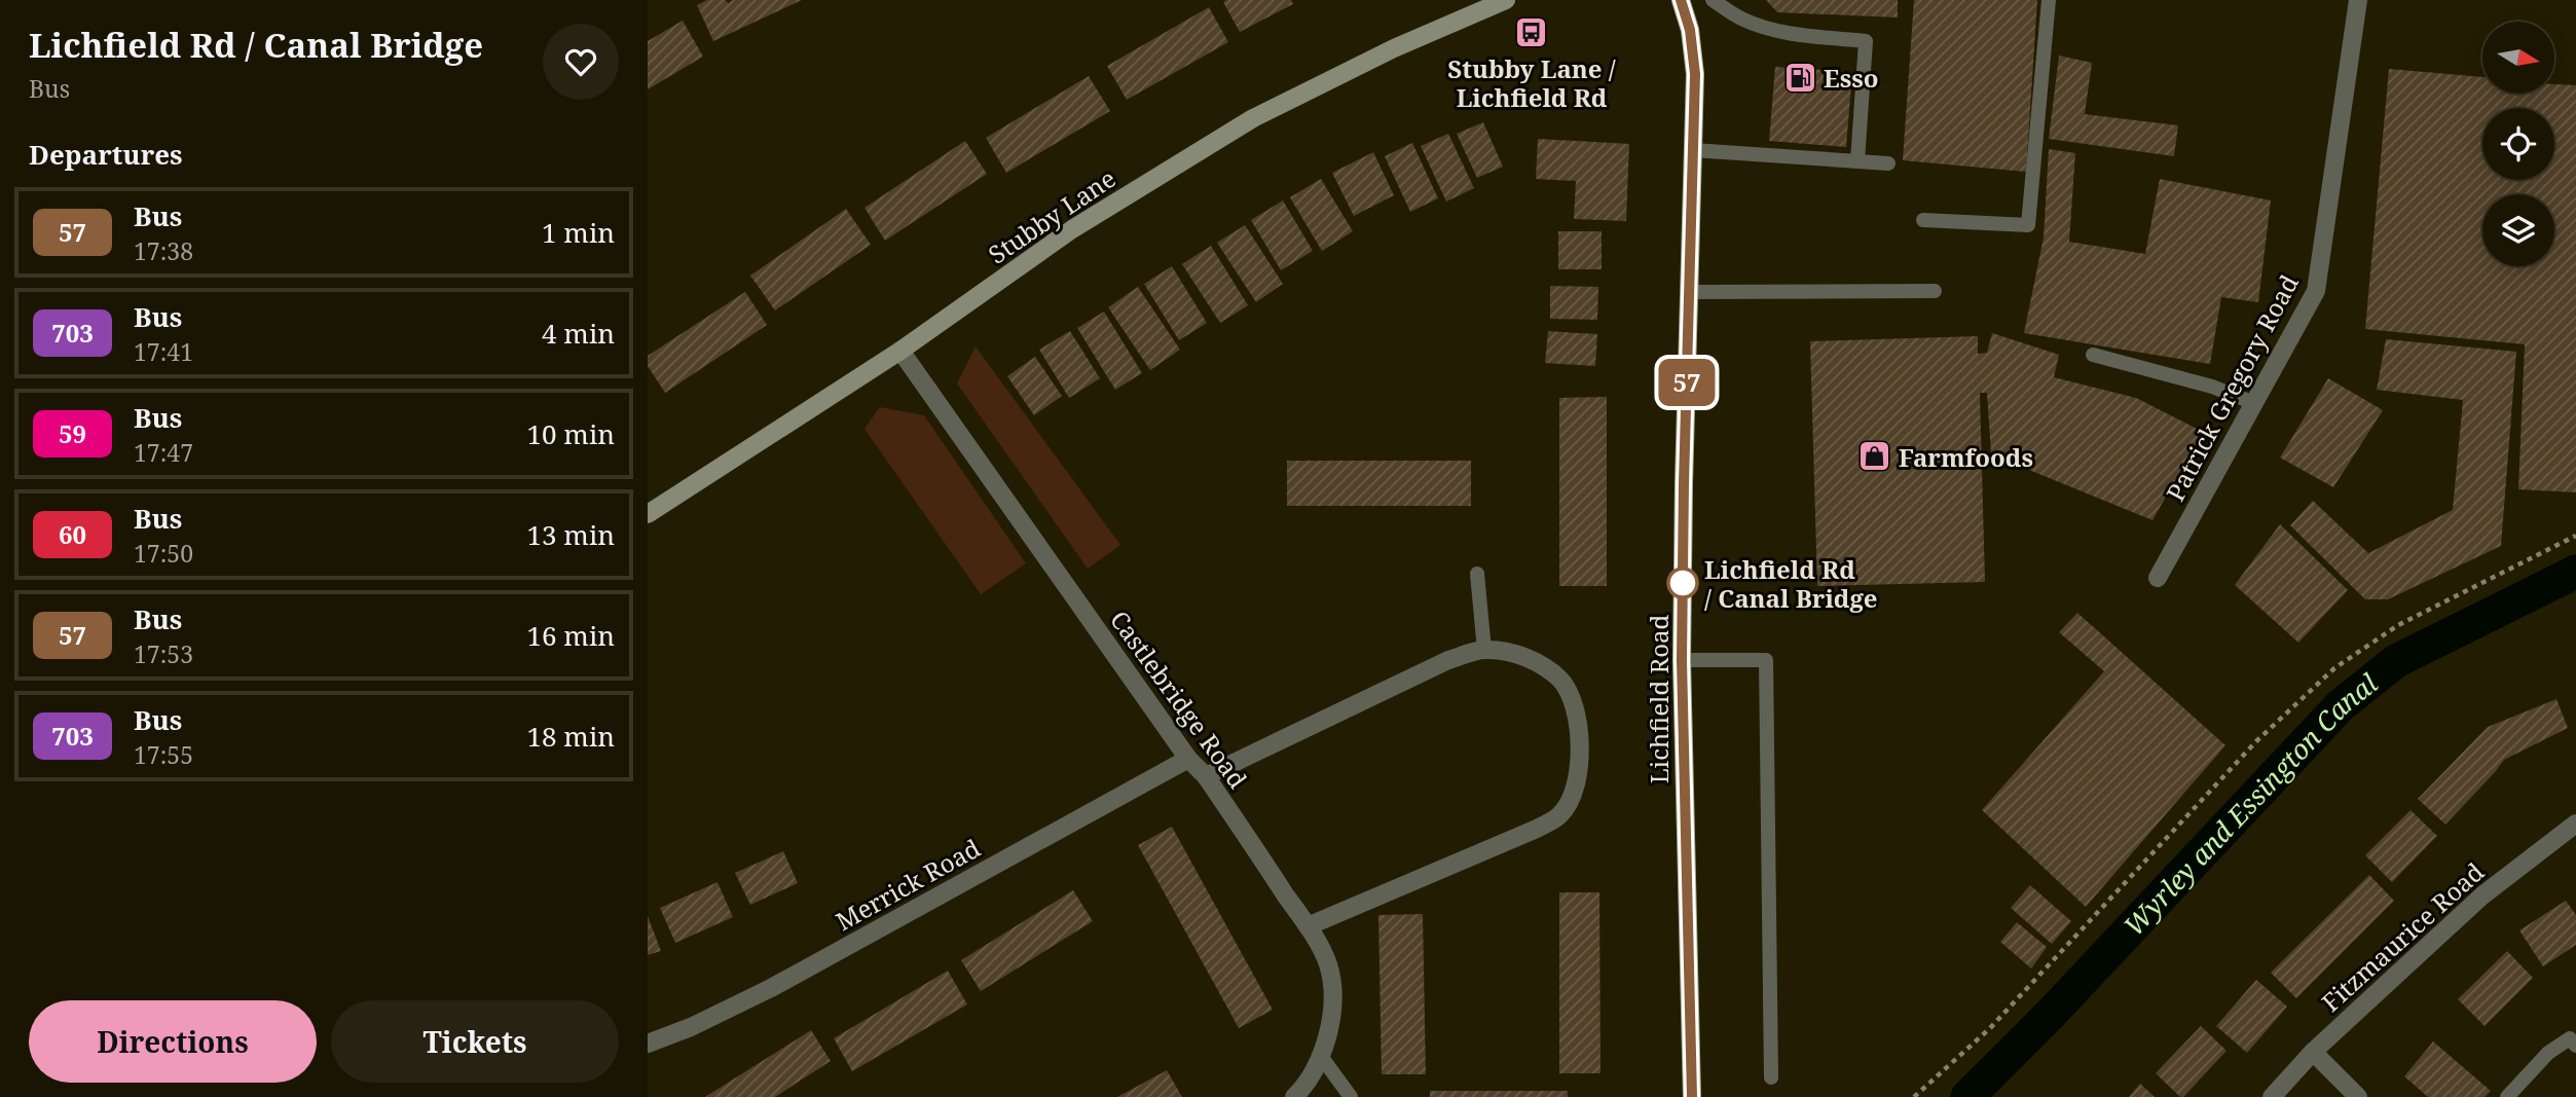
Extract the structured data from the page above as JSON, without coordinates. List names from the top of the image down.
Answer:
{
  "streets": {
    "main road": ["Lichfield Road"],
    "street": [
      "Stubby Lane",
      "Patrick Gregory Road",
      "Castlebridge Road",
      "Merrick Road",
      "Fitzmaurice Road"
    ]
  },
  "crossings": [
    ["Stubby Lane", "Castlebridge Road"],
    ["Castlebridge Road", "Merrick Road"]
  ],
  "water": ["Wyrley and Essington Canal"],
  "places": {
    "bus stop": ["Stubby Lane / Lichfield Rd"],
    "fuel station": ["Esso"],
    "shop": ["Farmfoods"],
    "other": ["Lichfield Rd / Canal Bridge"]
  },
  "lines": ["bus line 57"],
  "north": "right",
  "page": {
    "heading": [
      ["Lichfield Rd / Canal Bridge", "Bus"],
      "Departures"
    ],
    "on_map": "57",
    "list": [
      {
        "mark": "57",
        "name": "Bus",
        "note": "17:38",
        "value": "1 min"
      },
      {
        "mark": "703",
        "name": "Bus",
        "note": "17:41",
        "value": "4 min"
      },
      {
        "mark": "59",
        "name": "Bus",
        "note": "17:47",
        "value": "10 min"
      },
      {
        "mark": "60",
        "name": "Bus",
        "note": "17:50",
        "value": "13 min"
      },
      {
        "mark": "57",
        "name": "Bus",
        "note": "17:53",
        "value": "16 min"
      },
      {
        "mark": "703",
        "name": "Bus",
        "note": "17:55",
        "value": "18 min"
      }
    ],
    "buttons": ["Directions", "Tickets"]
  }
}
